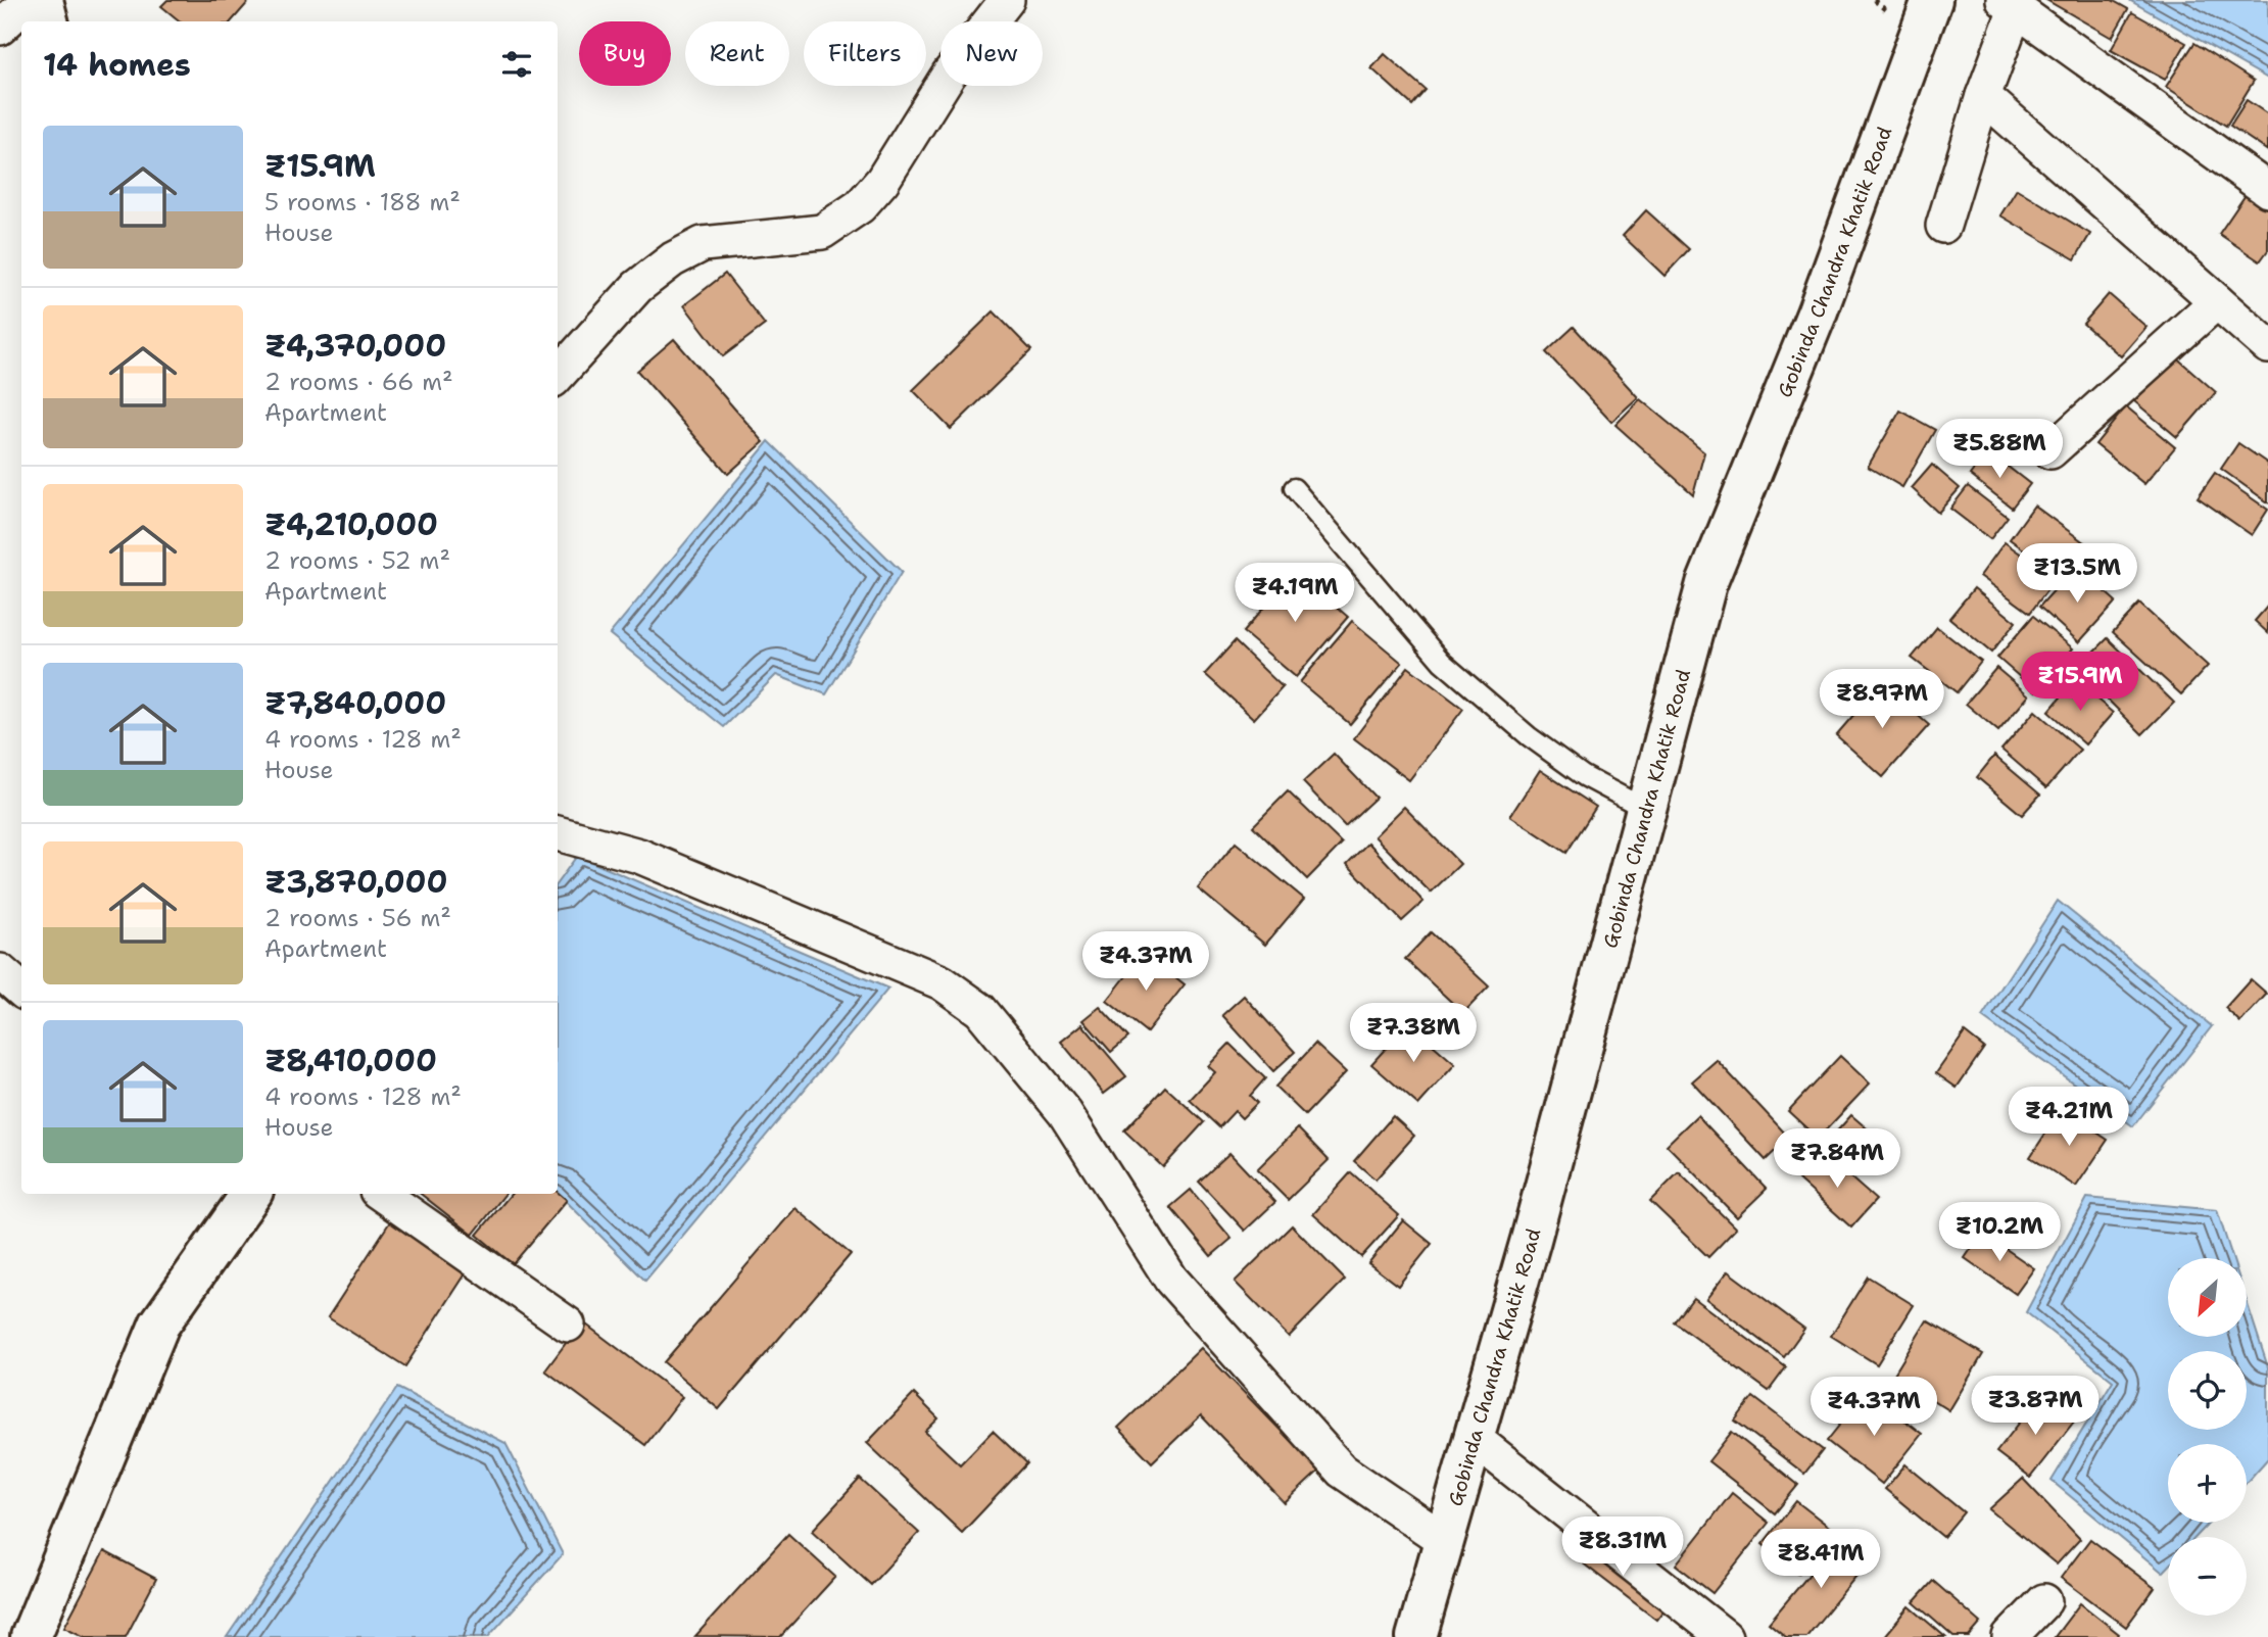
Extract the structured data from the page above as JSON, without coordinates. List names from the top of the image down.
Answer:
{
  "streets": {
    "main road": ["Gobinda Chandra Khatik Road"]
  },
  "north": "bottom left",
  "page": {
    "chip": [
      "Buy",
      "Rent",
      "Filters",
      "New"
    ],
    "heading": "14 homes",
    "list": [
      {
        "name": "₹15.9M",
        "note": "5 rooms · 188 m² · House"
      },
      {
        "name": "₹4,370,000",
        "note": "2 rooms · 66 m² · Apartment"
      },
      {
        "name": "₹4,210,000",
        "note": "2 rooms · 52 m² · Apartment"
      },
      {
        "name": "₹7,840,000",
        "note": "4 rooms · 128 m² · House"
      },
      {
        "name": "₹3,870,000",
        "note": "2 rooms · 56 m² · Apartment"
      },
      {
        "name": "₹8,410,000",
        "note": "4 rooms · 128 m² · House"
      }
    ],
    "price": [
      "₹5.88M",
      "₹13.5M",
      "₹4.19M",
      "₹15.9M",
      "₹8.97M",
      "₹4.37M",
      "₹7.38M",
      "₹4.21M",
      "₹7.84M",
      "₹10.2M",
      "₹3.87M",
      "₹4.37M",
      "₹8.31M",
      "₹8.41M"
    ],
    "map_buttons": ["+", "−"]
  }
}
